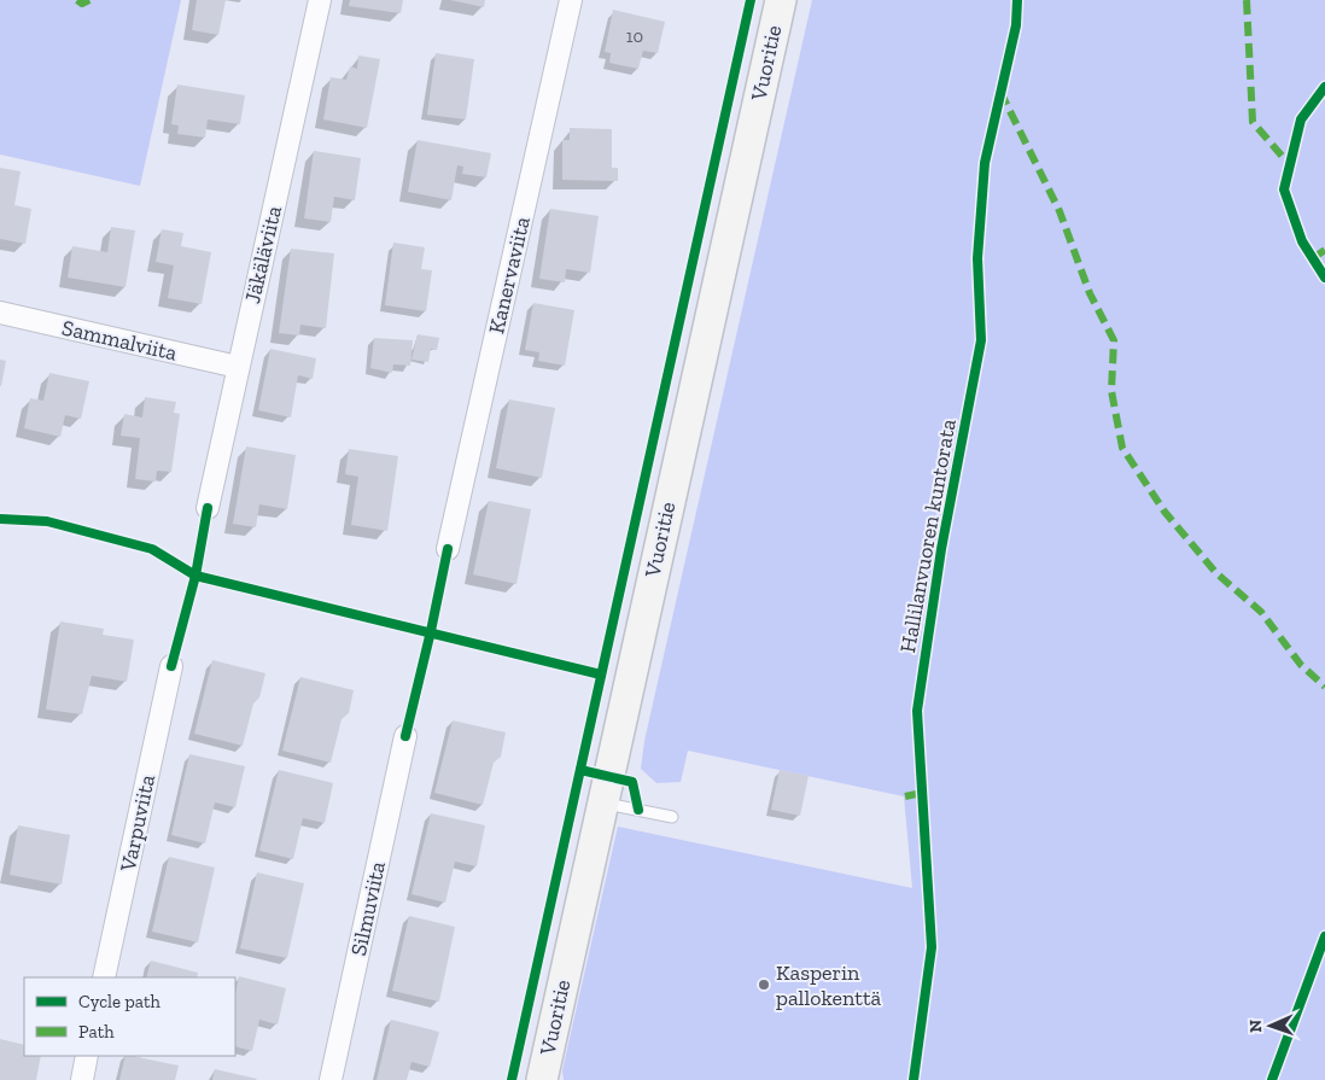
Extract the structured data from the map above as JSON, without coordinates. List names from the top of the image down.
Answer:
{
  "streets": {
    "street": [
      "Vuoritie",
      "Jäkäläviita",
      "Kanervaviita",
      "Sammalviita",
      "Varpuviita",
      "Silmuviita"
    ],
    "cycle path": ["Hallilanvuoren kuntorata"]
  },
  "crossings": [
    ["Jäkäläviita", "Sammalviita"]
  ],
  "places": ["Kasperin pallokenttä"],
  "house_numbers": ["10"],
  "legend": ["Cycle path", "Path"],
  "north": "left"
}
